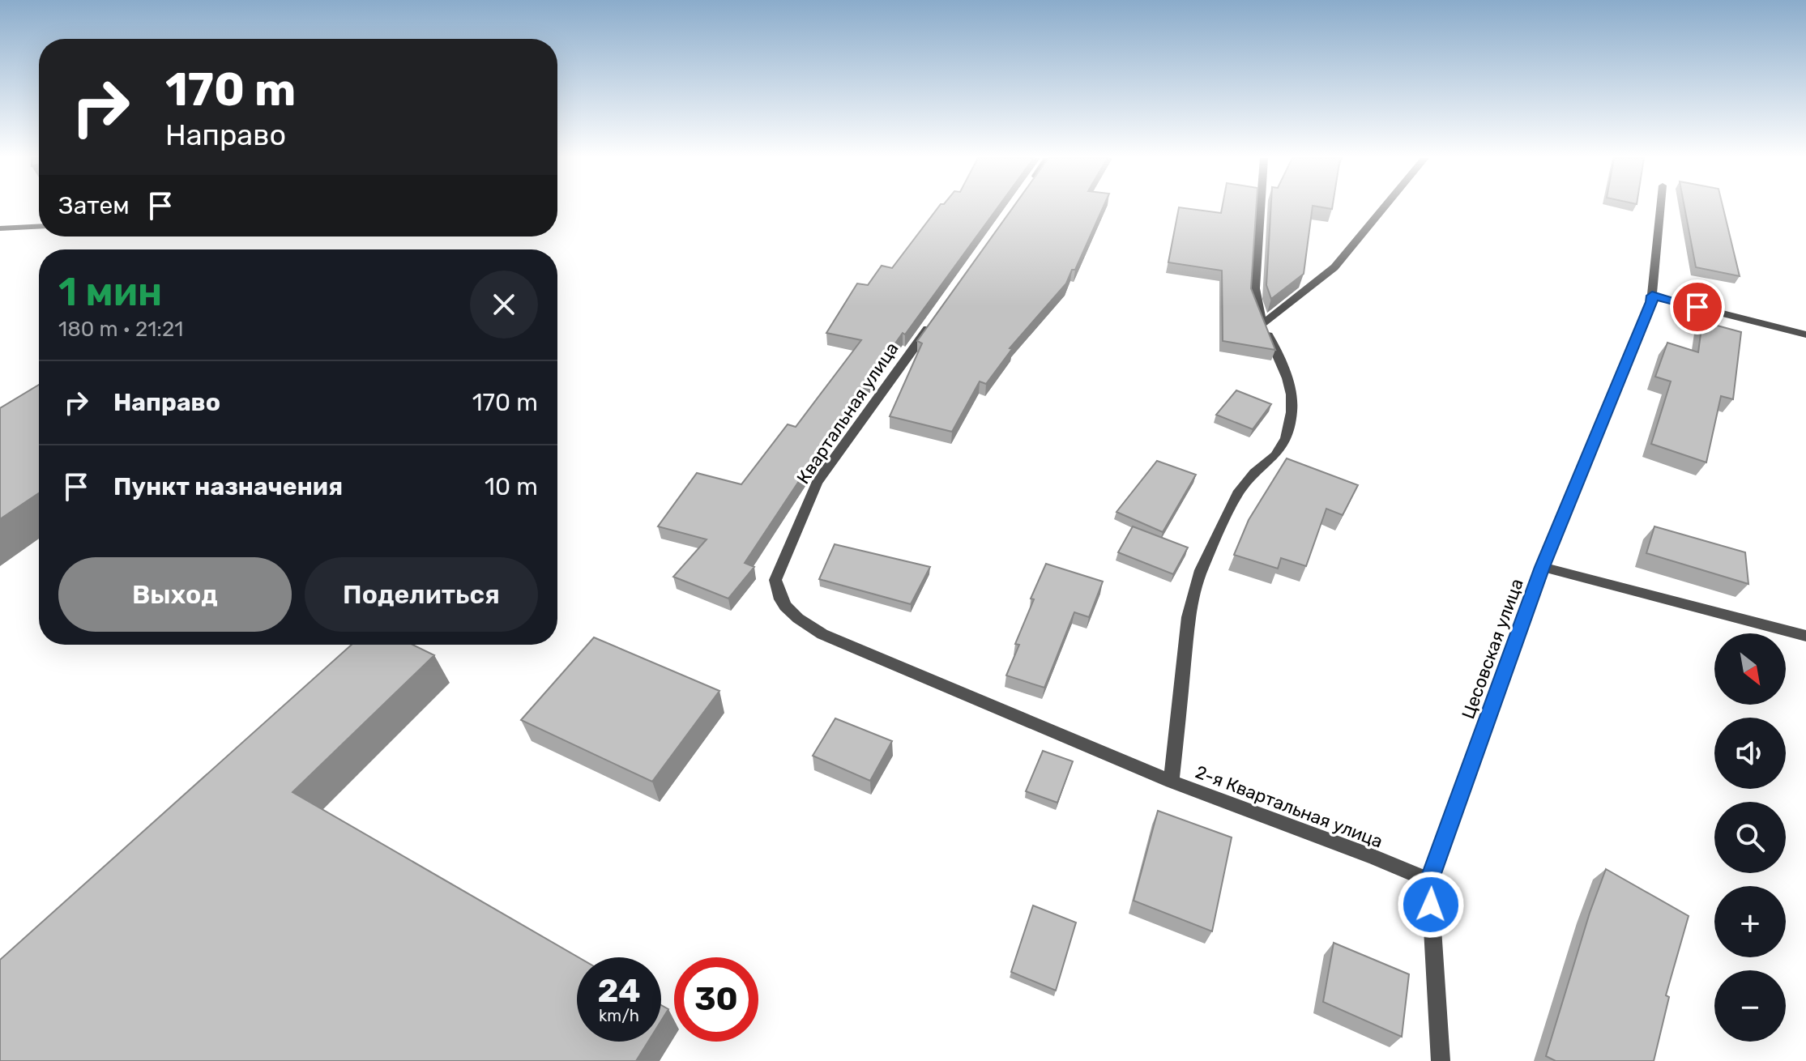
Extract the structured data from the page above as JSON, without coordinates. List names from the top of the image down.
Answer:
{
  "streets": {
    "street": ["Квартальная улица", "Цесовская улица", "2-я Квартальная улица"]
  },
  "crossings": [
    ["Квартальная улица", "2-я Квартальная улица"],
    ["Цесовская улица", "2-я Квартальная улица"]
  ],
  "north": "bottom right",
  "page": {
    "turn": ["170 m", "Направо"],
    "then": "Затем",
    "heading": ["1 мин", "180 m · 21:21"],
    "list": [
      {
        "name": "Направо",
        "value": "170 m"
      },
      {
        "name": "Пункт назначения",
        "value": "10 m"
      }
    ],
    "buttons": ["Выход", "Поделиться"],
    "map_buttons": ["+", "−"],
    "speed": "24 km/h",
    "limit": "30"
  }
}
